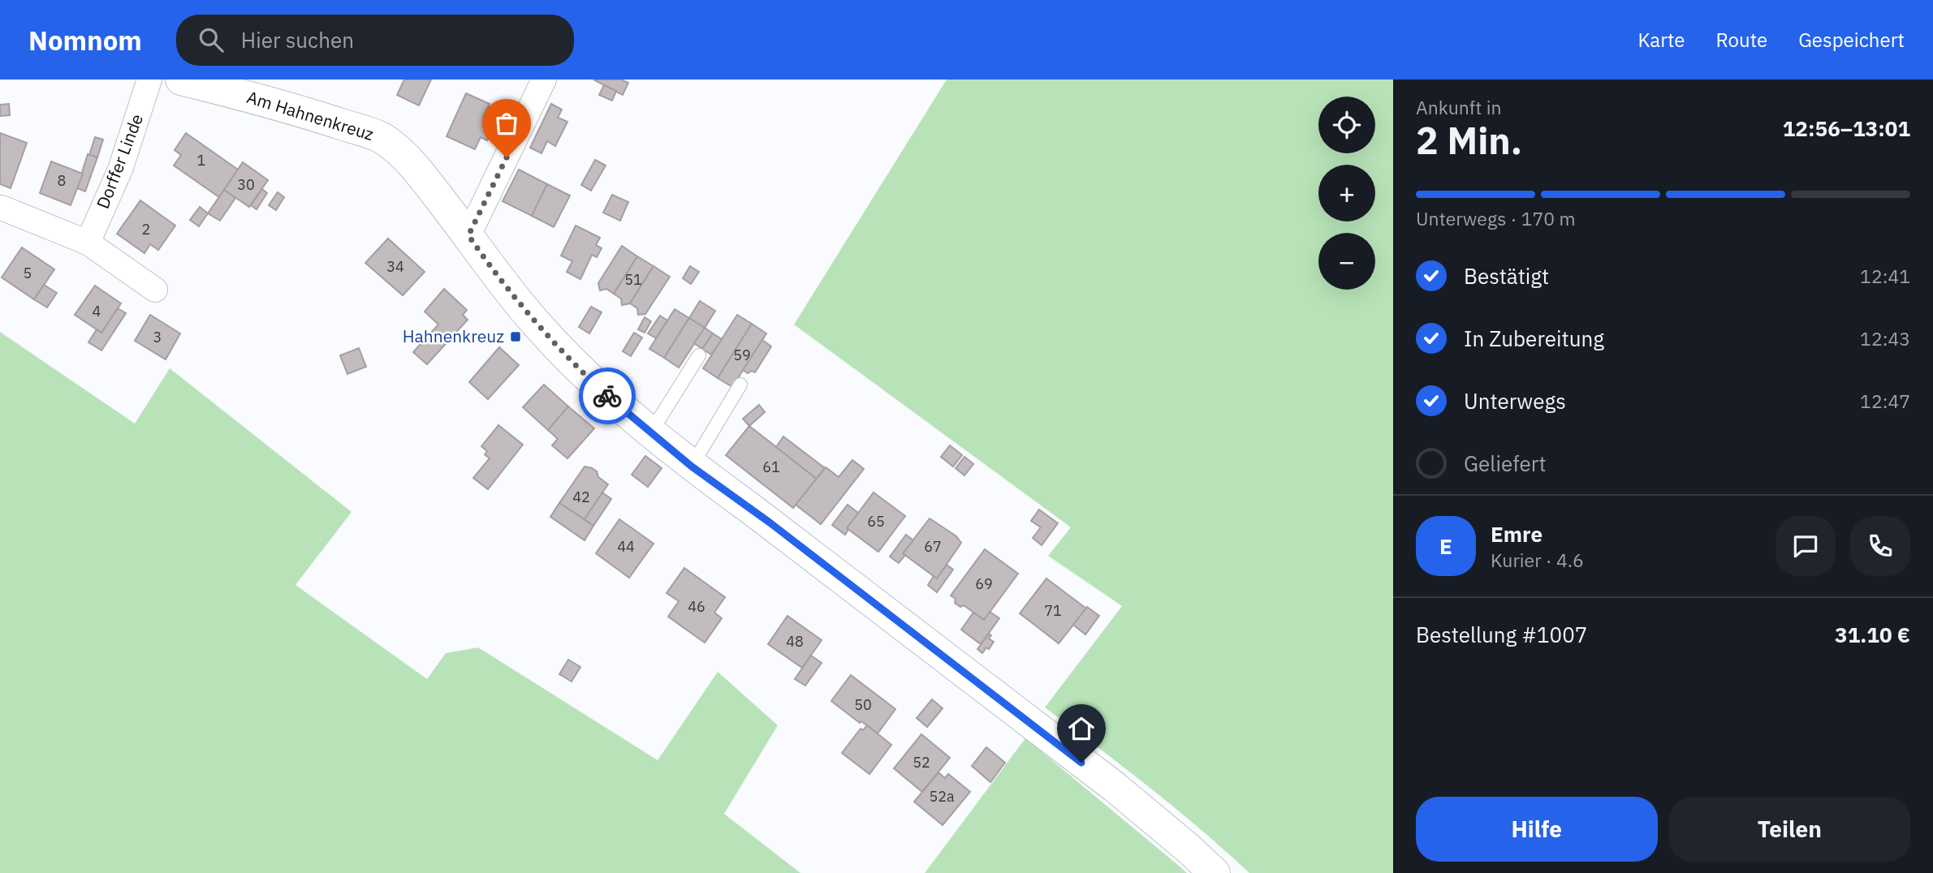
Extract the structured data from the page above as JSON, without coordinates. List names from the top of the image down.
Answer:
{
  "streets": {
    "street": ["Am Hahnenkreuz", "Dorffer Linde"]
  },
  "places": {
    "transit": ["Hahnenkreuz"]
  },
  "house_numbers": [
    "1",
    "8",
    "30",
    "2",
    "34",
    "5",
    "51",
    "4",
    "3",
    "59",
    "61",
    "42",
    "65",
    "44",
    "67",
    "69",
    "46",
    "71",
    "48",
    "50",
    "52",
    "52a"
  ],
  "page": {
    "header": "Nomnom",
    "search": "Hier suchen",
    "nav": ["Karte", "Route", "Gespeichert"],
    "heading": ["2 Min.", "Ankunft in", "12:56–13:01"],
    "panel": [
      "Emre",
      "Kurier · 4.6",
      "Bestellung #1007",
      "31.10 €"
    ],
    "map_buttons": ["+", "−"],
    "bar": "Unterwegs · 170 m",
    "list": [
      ["Bestätigt", "12:41"],
      ["In Zubereitung", "12:43"],
      ["Unterwegs", "12:47"],
      "Geliefert"
    ],
    "round": "E",
    "buttons": ["Hilfe", "Teilen"]
  }
}
